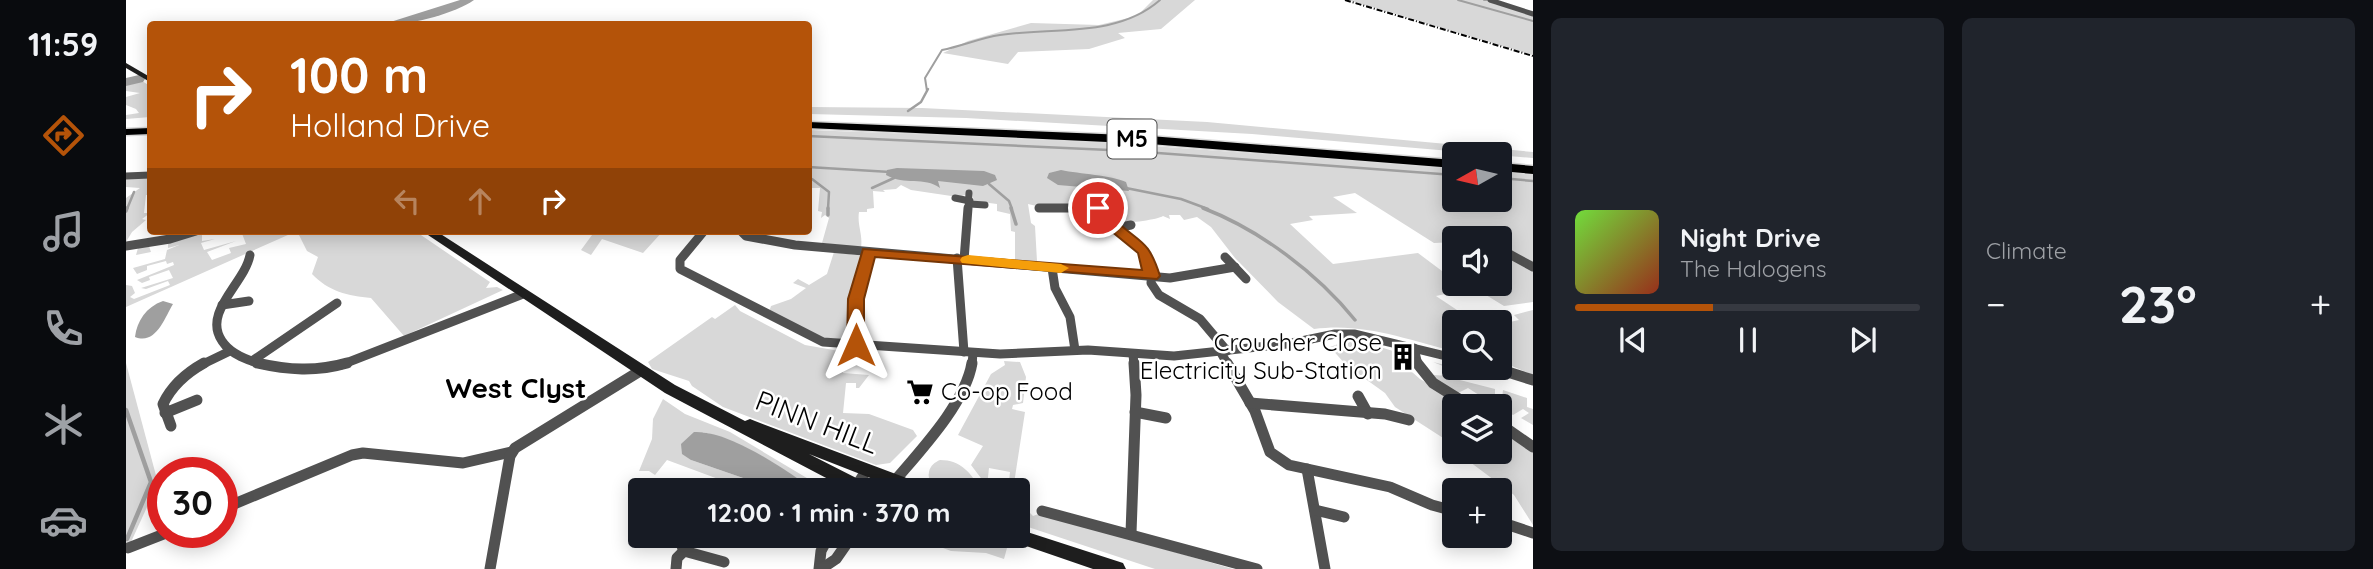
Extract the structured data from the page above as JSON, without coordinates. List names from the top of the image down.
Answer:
{
  "streets": {
    "highway": ["M5"],
    "main road": ["PINN HILL"]
  },
  "districts": ["West Clyst"],
  "places": {
    "building": ["Croucher Close Electricity Sub-Station"],
    "supermarket": ["Co-op Food"]
  },
  "north": "left",
  "page": {
    "tabs": "11:59",
    "tile": "Climate",
    "turn": ["100 m", "Holland Drive"],
    "map_buttons": "+",
    "song": ["Night Drive", "The Halogens"],
    "heat": ["−", "23°", "+"],
    "limit": "30",
    "trip": "12:00 · 1 min · 370 m"
  }
}
